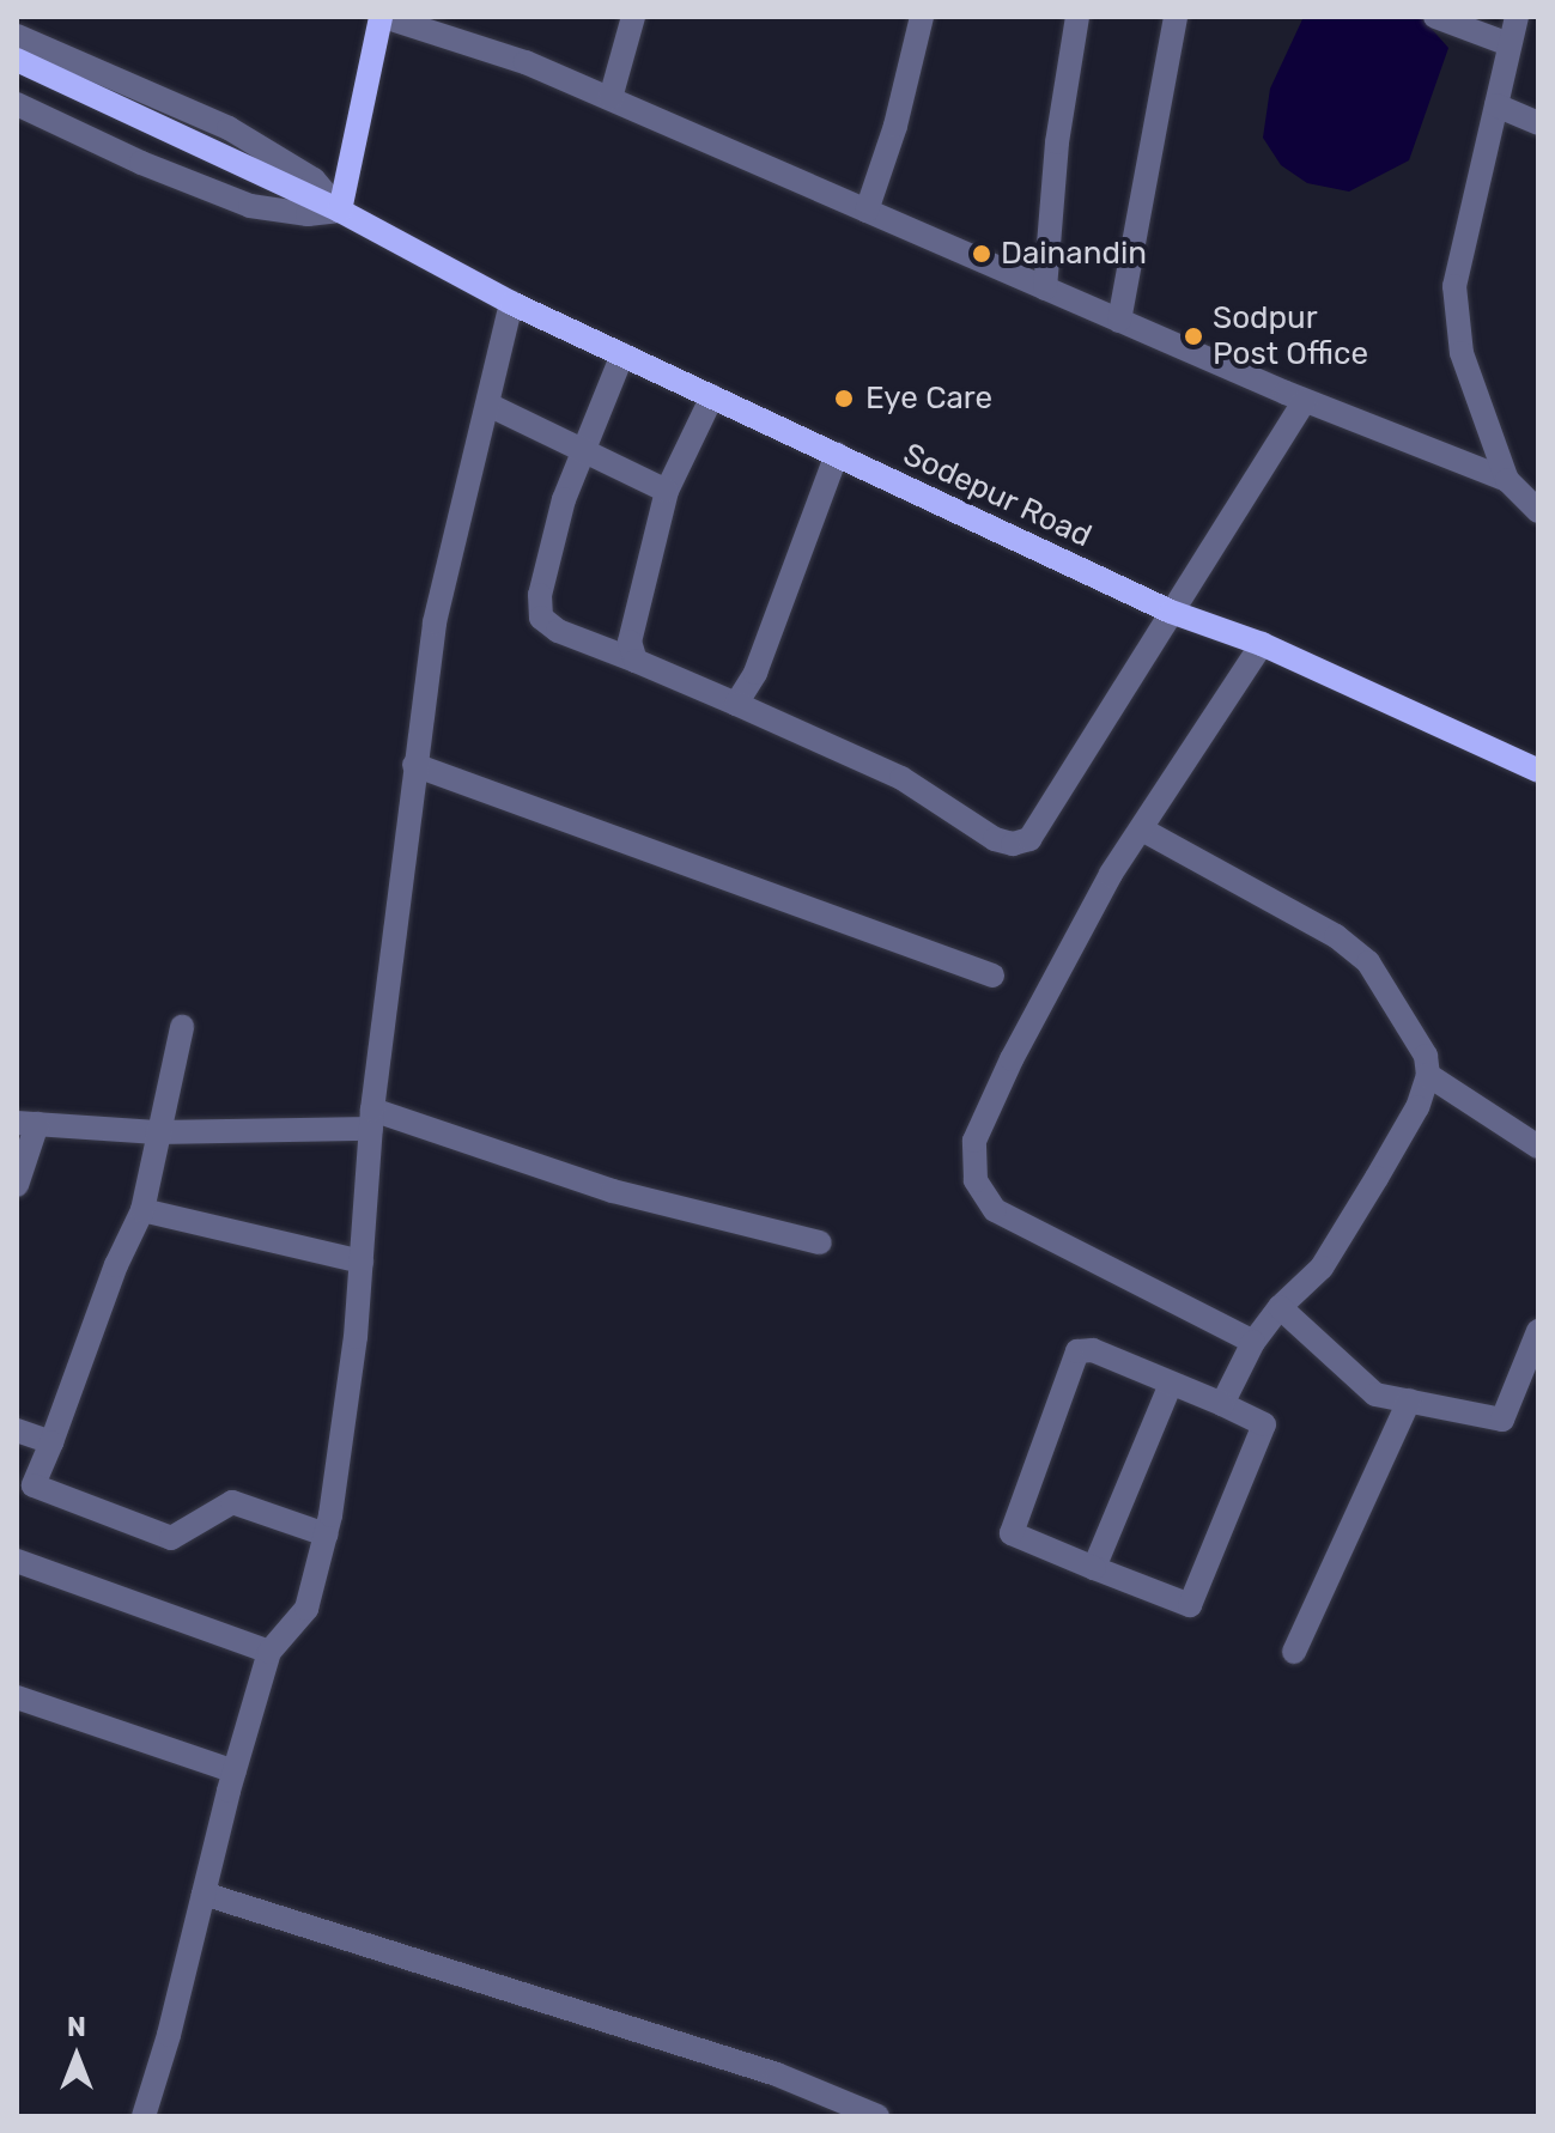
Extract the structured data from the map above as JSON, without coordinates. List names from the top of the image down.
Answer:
{
  "streets": {
    "main road": ["Sodepur Road"]
  },
  "places": ["Dainandin", "Sodpur Post Office", "Eye Care"],
  "north": "top"
}
